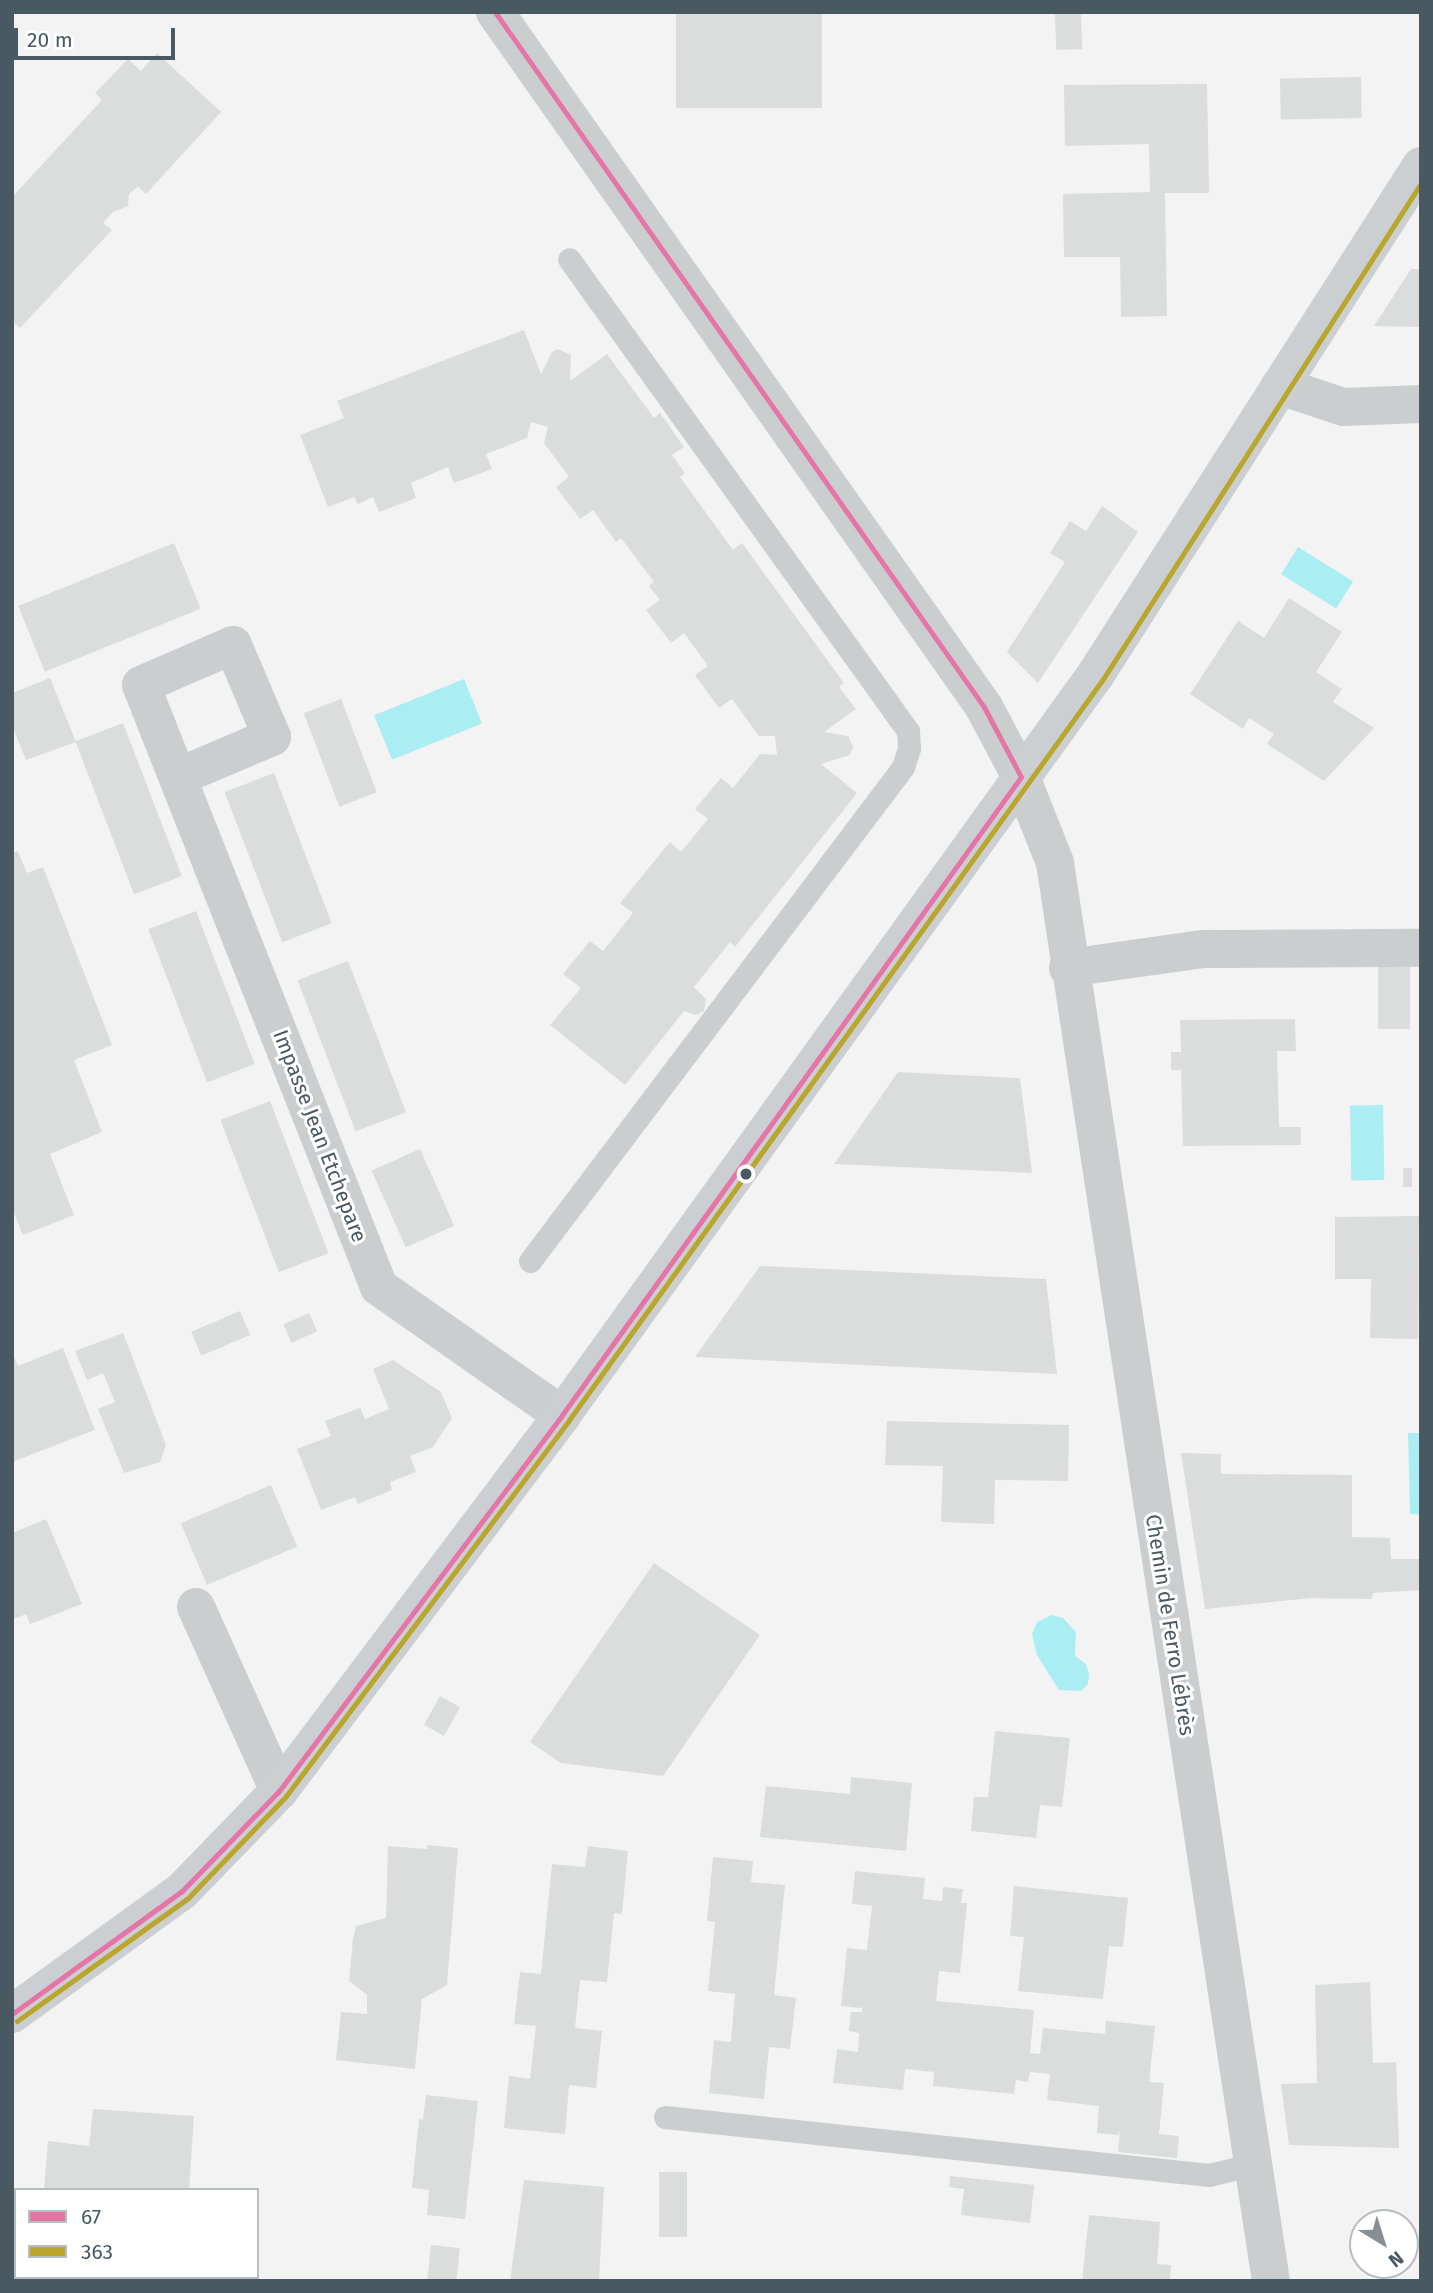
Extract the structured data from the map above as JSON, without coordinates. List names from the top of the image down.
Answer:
{
  "streets": {
    "street": ["Impasse Jean Etchepare", "Chemin de Ferro Lébrès"]
  },
  "lines": ["transit line 67", "transit line 363"],
  "legend": ["67", "363"],
  "scale_bar": "20 m",
  "north": "bottom right"
}
